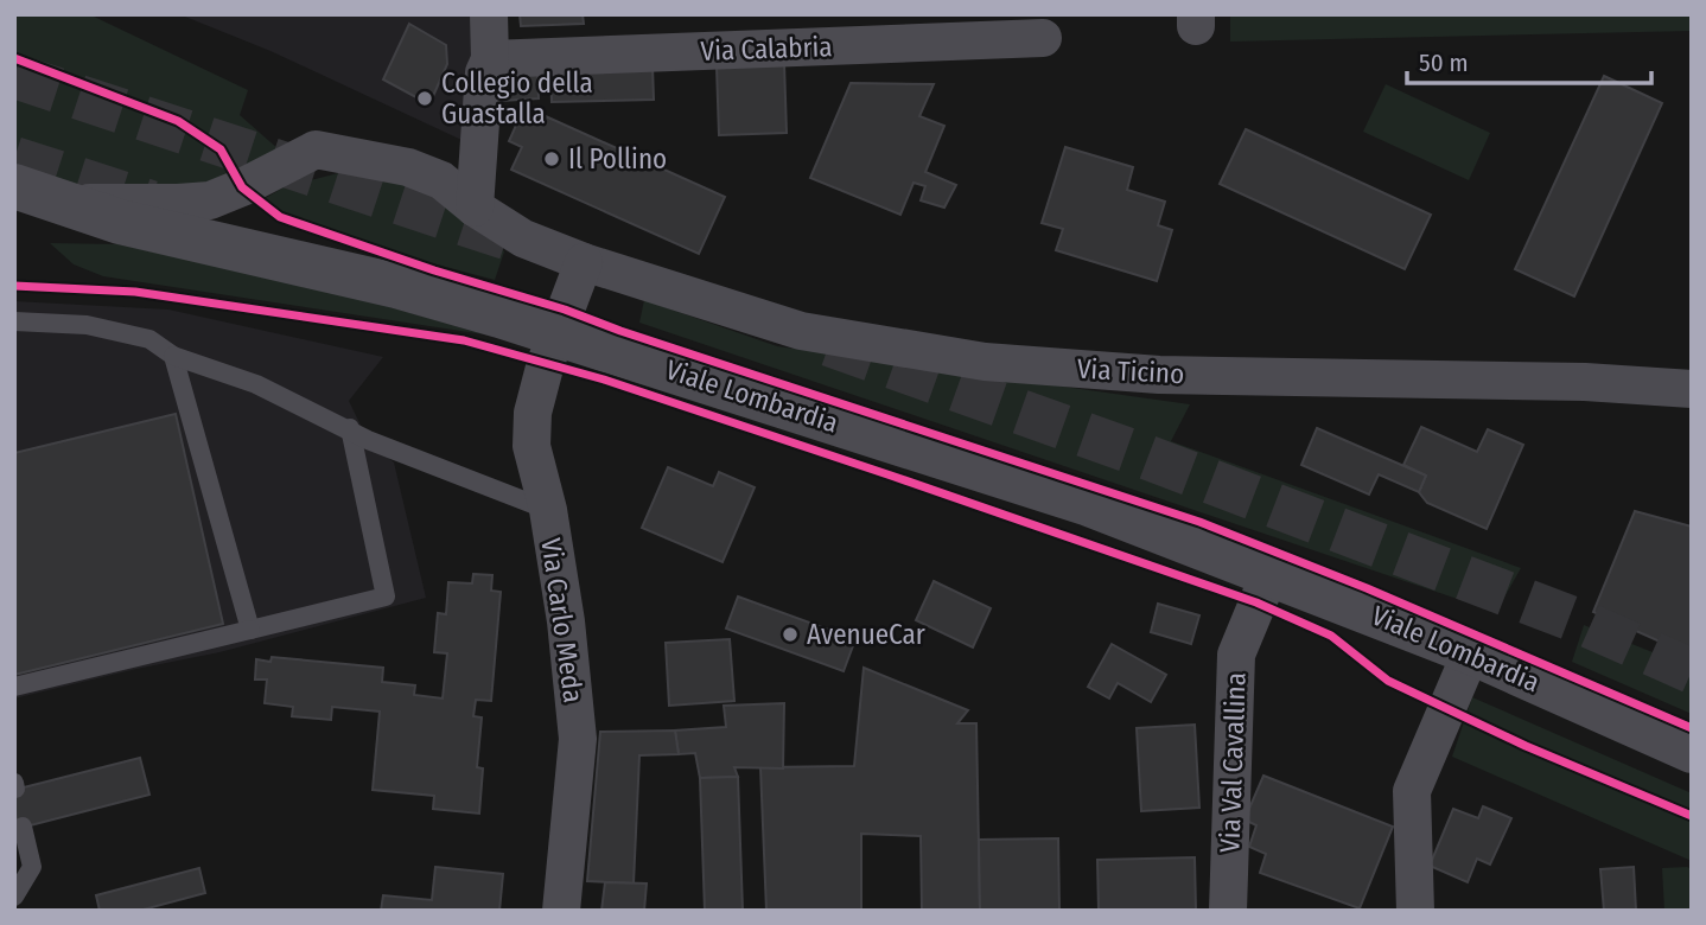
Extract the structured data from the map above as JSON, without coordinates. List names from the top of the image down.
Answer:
{
  "streets": {
    "street": [
      "Via Calabria",
      "Via Ticino",
      "Viale Lombardia",
      "Via Carlo Meda",
      "Via Val Cavallina"
    ]
  },
  "crossings": [
    ["Via Ticino", "Viale Lombardia"],
    ["Via Ticino", "Via Carlo Meda"],
    ["Viale Lombardia", "Via Carlo Meda"],
    ["Viale Lombardia", "Via Val Cavallina"]
  ],
  "places": ["Collegio della Guastalla", "Il Pollino", "AvenueCar"],
  "scale_bar": "50 m"
}
